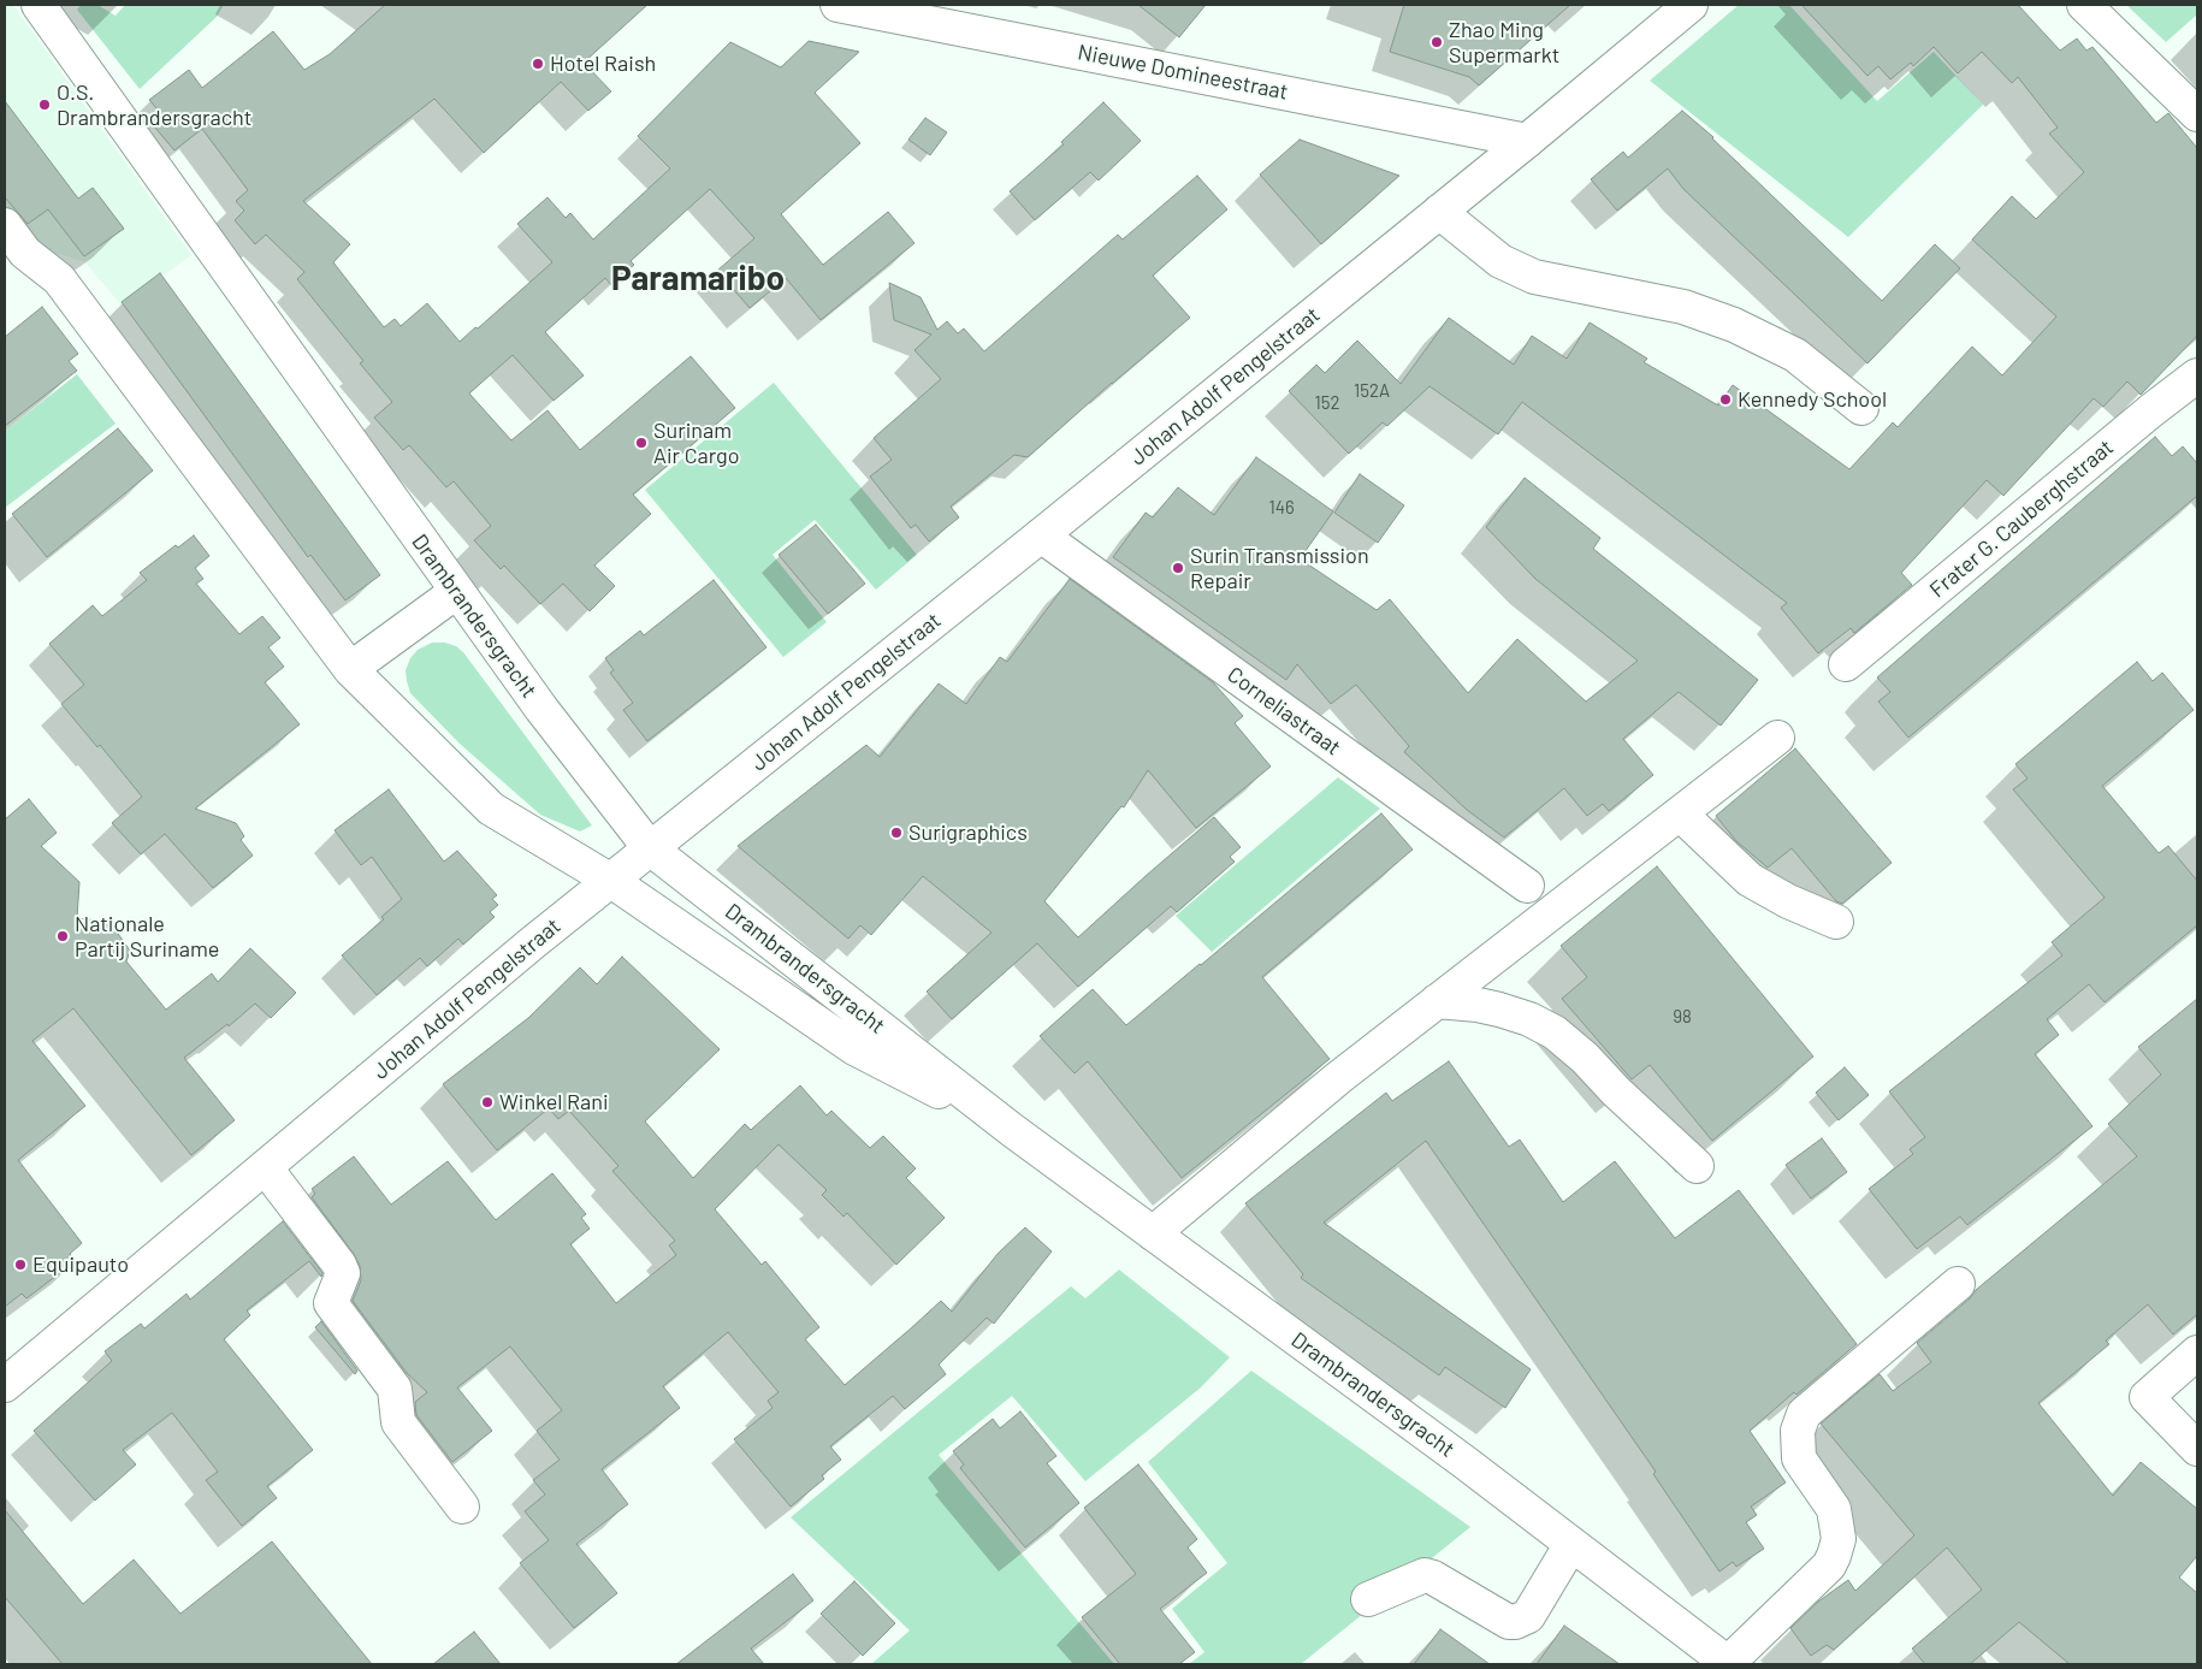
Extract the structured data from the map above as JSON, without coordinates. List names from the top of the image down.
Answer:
{
  "streets": {
    "street": [
      "Nieuwe Domineestraat",
      "Johan Adolf Pengelstraat",
      "Frater G. Cauberghstraat",
      "Drambrandersgracht",
      "Corneliastraat"
    ]
  },
  "crossings": [
    ["Nieuwe Domineestraat", "Johan Adolf Pengelstraat"],
    ["Johan Adolf Pengelstraat", "Drambrandersgracht"],
    ["Johan Adolf Pengelstraat", "Corneliastraat"]
  ],
  "districts": ["Paramaribo"],
  "places": [
    "Zhao Ming Supermarkt",
    "Hotel Raish",
    "O.S. Drambrandersgracht",
    "Kennedy School",
    "Surinam Air Cargo",
    "Surin Transmission Repair",
    "Surigraphics",
    "Nationale Partij Suriname",
    "Winkel Rani",
    "Equipauto"
  ],
  "house_numbers": [
    "152A",
    "152",
    "146",
    "98"
  ]
}
